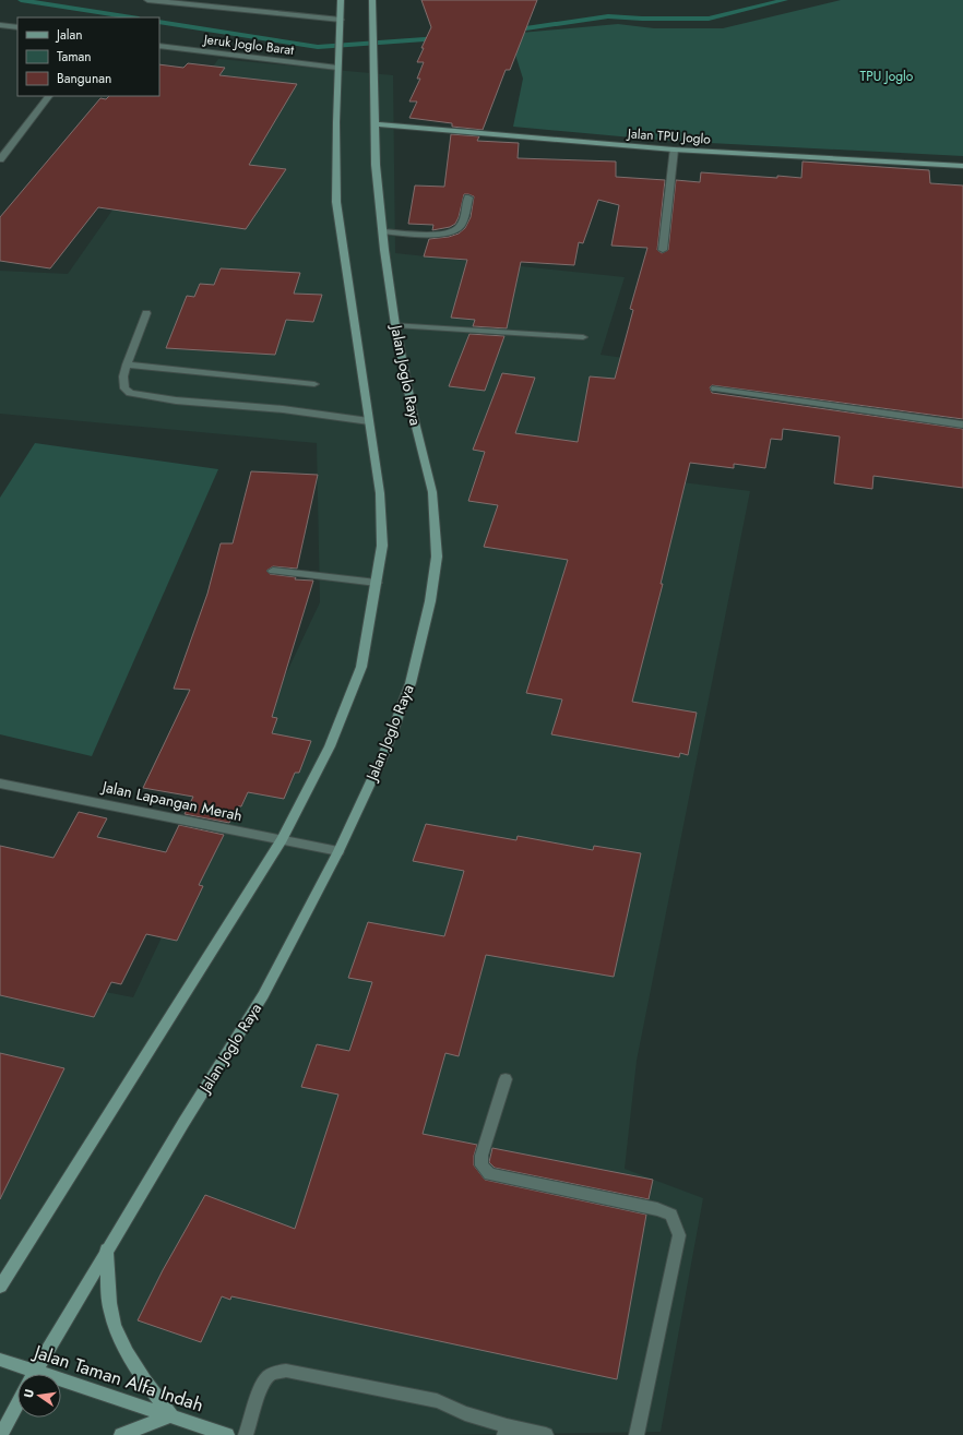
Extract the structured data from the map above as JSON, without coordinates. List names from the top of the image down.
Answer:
{
  "streets": {
    "main road": ["Jalan TPU Joglo", "Jalan Joglo Raya", "Jalan Taman Alfa Indah"],
    "street": ["Jeruk Joglo Barat", "Jalan Lapangan Merah"]
  },
  "crossings": [
    ["Jalan TPU Joglo", "Jalan Joglo Raya"],
    ["Jalan Joglo Raya", "Jalan Lapangan Merah"]
  ],
  "parks": ["TPU Joglo"],
  "legend": ["Jalan", "Taman", "Bangunan"],
  "north": "left"
}
